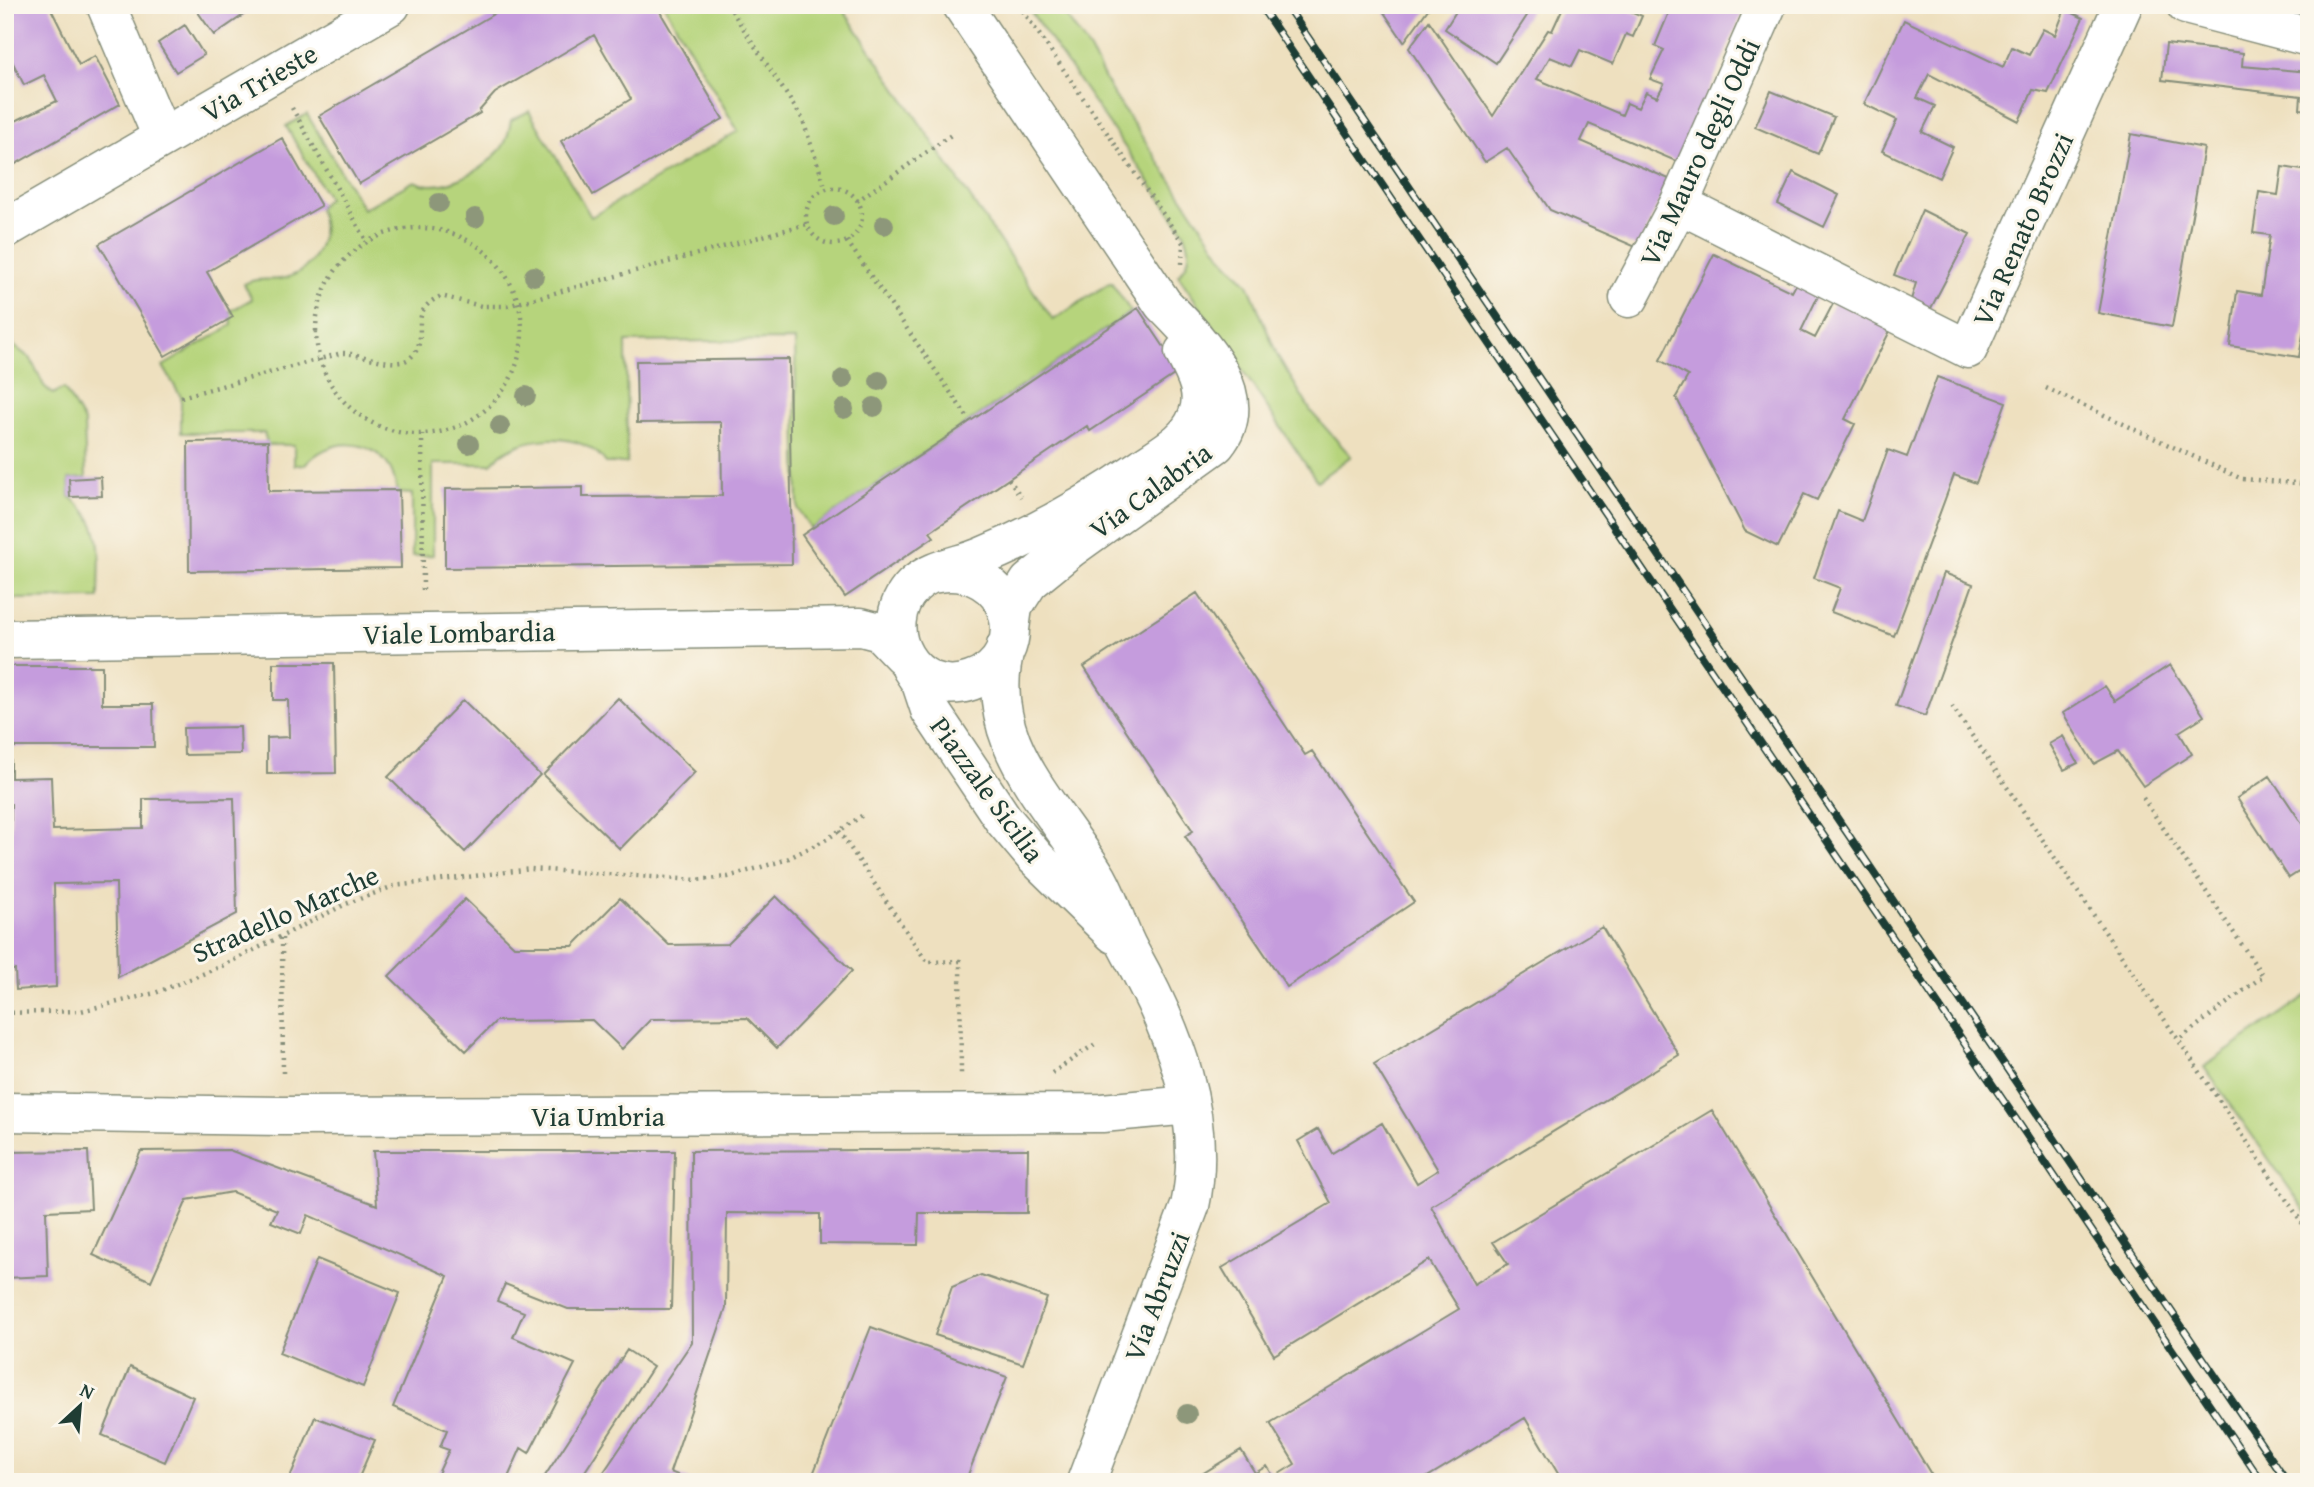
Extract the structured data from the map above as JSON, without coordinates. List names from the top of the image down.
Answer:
{
  "streets": {
    "street": [
      "Via Trieste",
      "Via Mauro degli Oddi",
      "Via Renato Brozzi",
      "Via Calabria",
      "Viale Lombardia",
      "Piazzale Sicilia",
      "Via Umbria",
      "Via Abruzzi"
    ],
    "path": ["Stradello Marche"]
  },
  "crossings": [
    ["Via Mauro degli Oddi", "Via Renato Brozzi"],
    ["Via Calabria", "Viale Lombardia"],
    ["Via Calabria", "Piazzale Sicilia"],
    ["Viale Lombardia", "Piazzale Sicilia"],
    ["Piazzale Sicilia", "Via Umbria"],
    ["Piazzale Sicilia", "Via Abruzzi"],
    ["Via Umbria", "Via Abruzzi"]
  ],
  "north": "top right"
}
